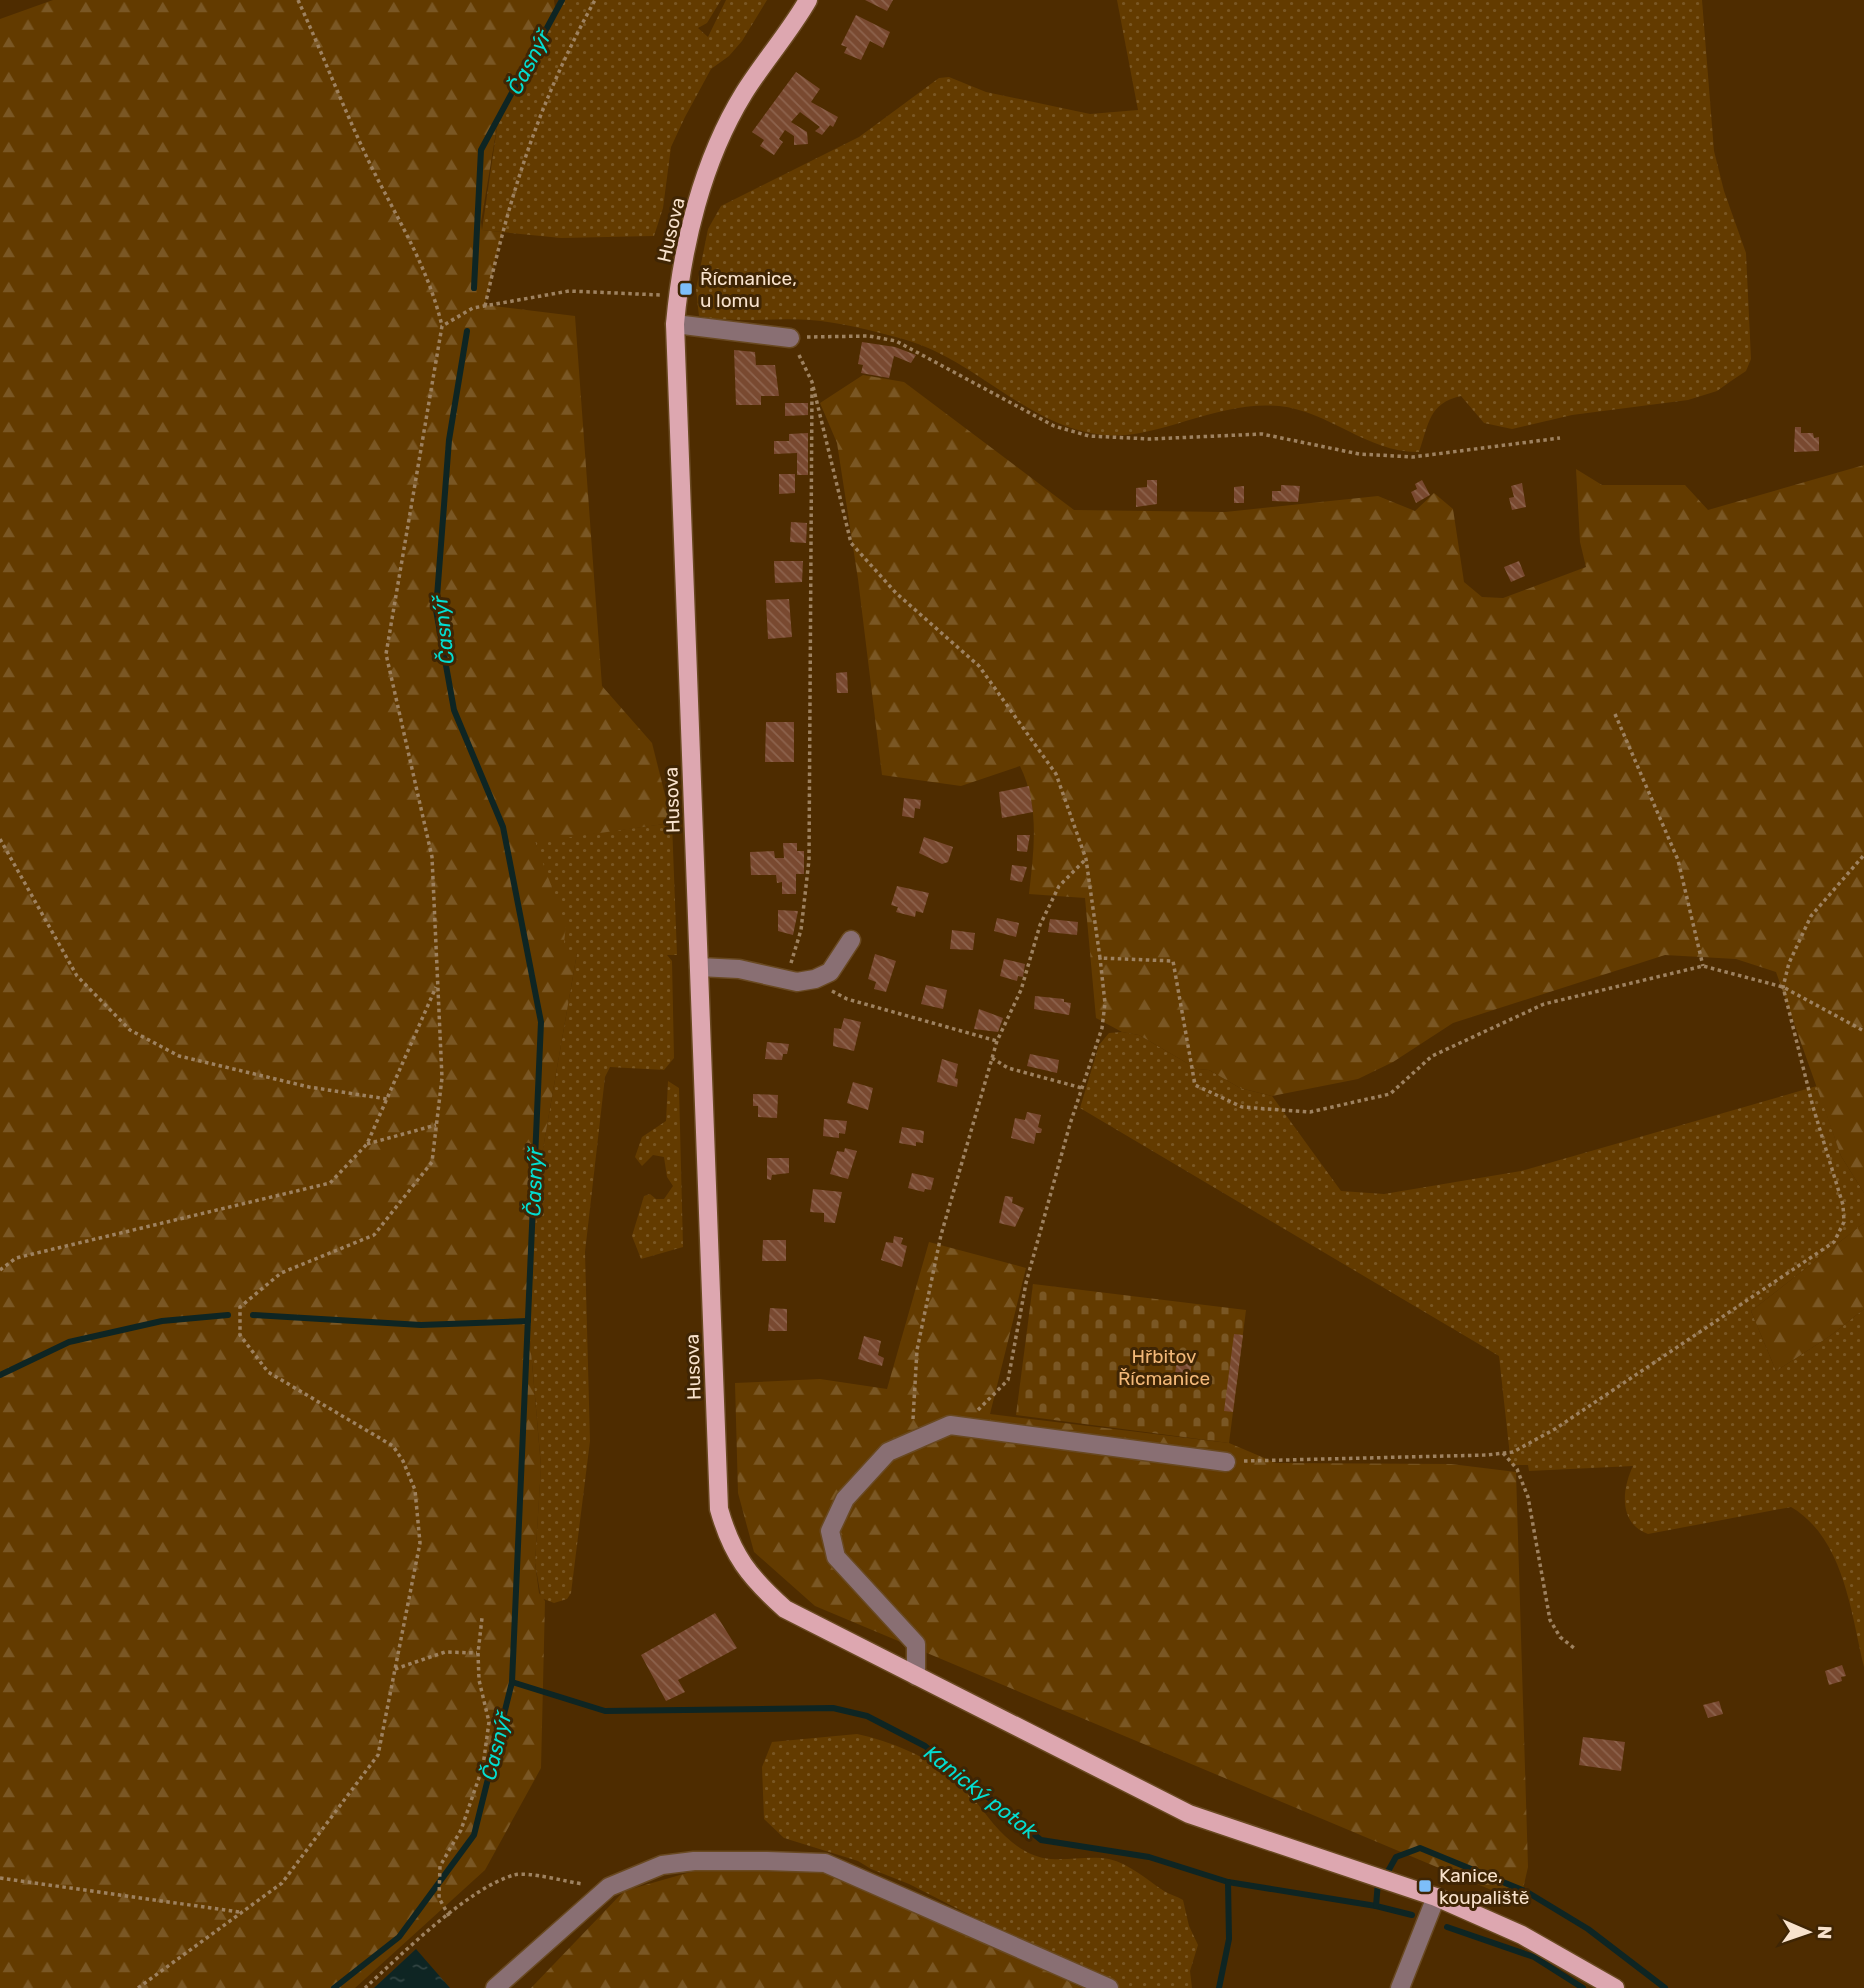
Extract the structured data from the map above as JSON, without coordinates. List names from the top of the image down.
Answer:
{
  "streets": {
    "main road": ["Husova"]
  },
  "water": ["Časnýř", "Kanický potok"],
  "parks": ["Hřbitov Řícmanice"],
  "places": {
    "transit": ["Řícmanice, u lomu", "Kanice, koupaliště"]
  },
  "north": "right"
}
